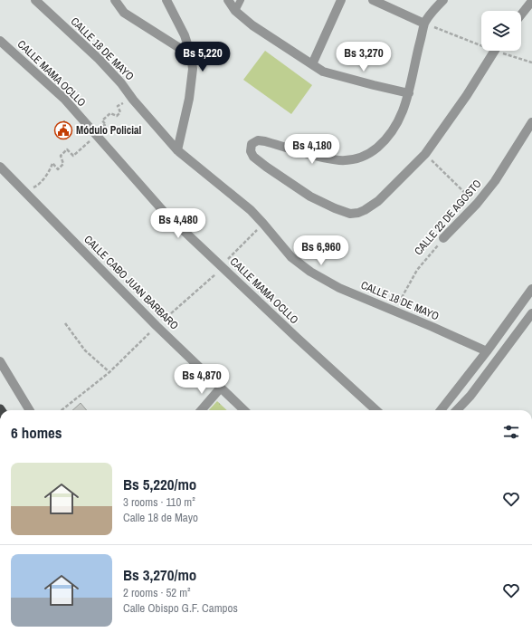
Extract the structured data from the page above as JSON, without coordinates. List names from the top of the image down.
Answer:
{
  "streets": {
    "street": [
      "CALLE 18 DE MAYO",
      "CALLE MAMA OCLLO",
      "CALLE 22 DE AGOSTO",
      "CALLE CABO JUAN BARBARO"
    ]
  },
  "crossings": [
    ["CALLE 18 DE MAYO", "CALLE 22 DE AGOSTO"]
  ],
  "places": {
    "public building": ["Módulo Policial"]
  },
  "page": {
    "price": [
      "Bs 5,220",
      "Bs 3,270",
      "Bs 4,180",
      "Bs 4,480",
      "Bs 6,960",
      "Bs 4,870"
    ],
    "heading": "6 homes",
    "list": [
      {
        "name": "Bs 5,220/mo",
        "note": "3 rooms · 110 m² · Calle 18 de Mayo"
      },
      {
        "name": "Bs 3,270/mo",
        "note": "2 rooms · 52 m² · Calle Obispo G.F. Campos"
      }
    ]
  }
}
